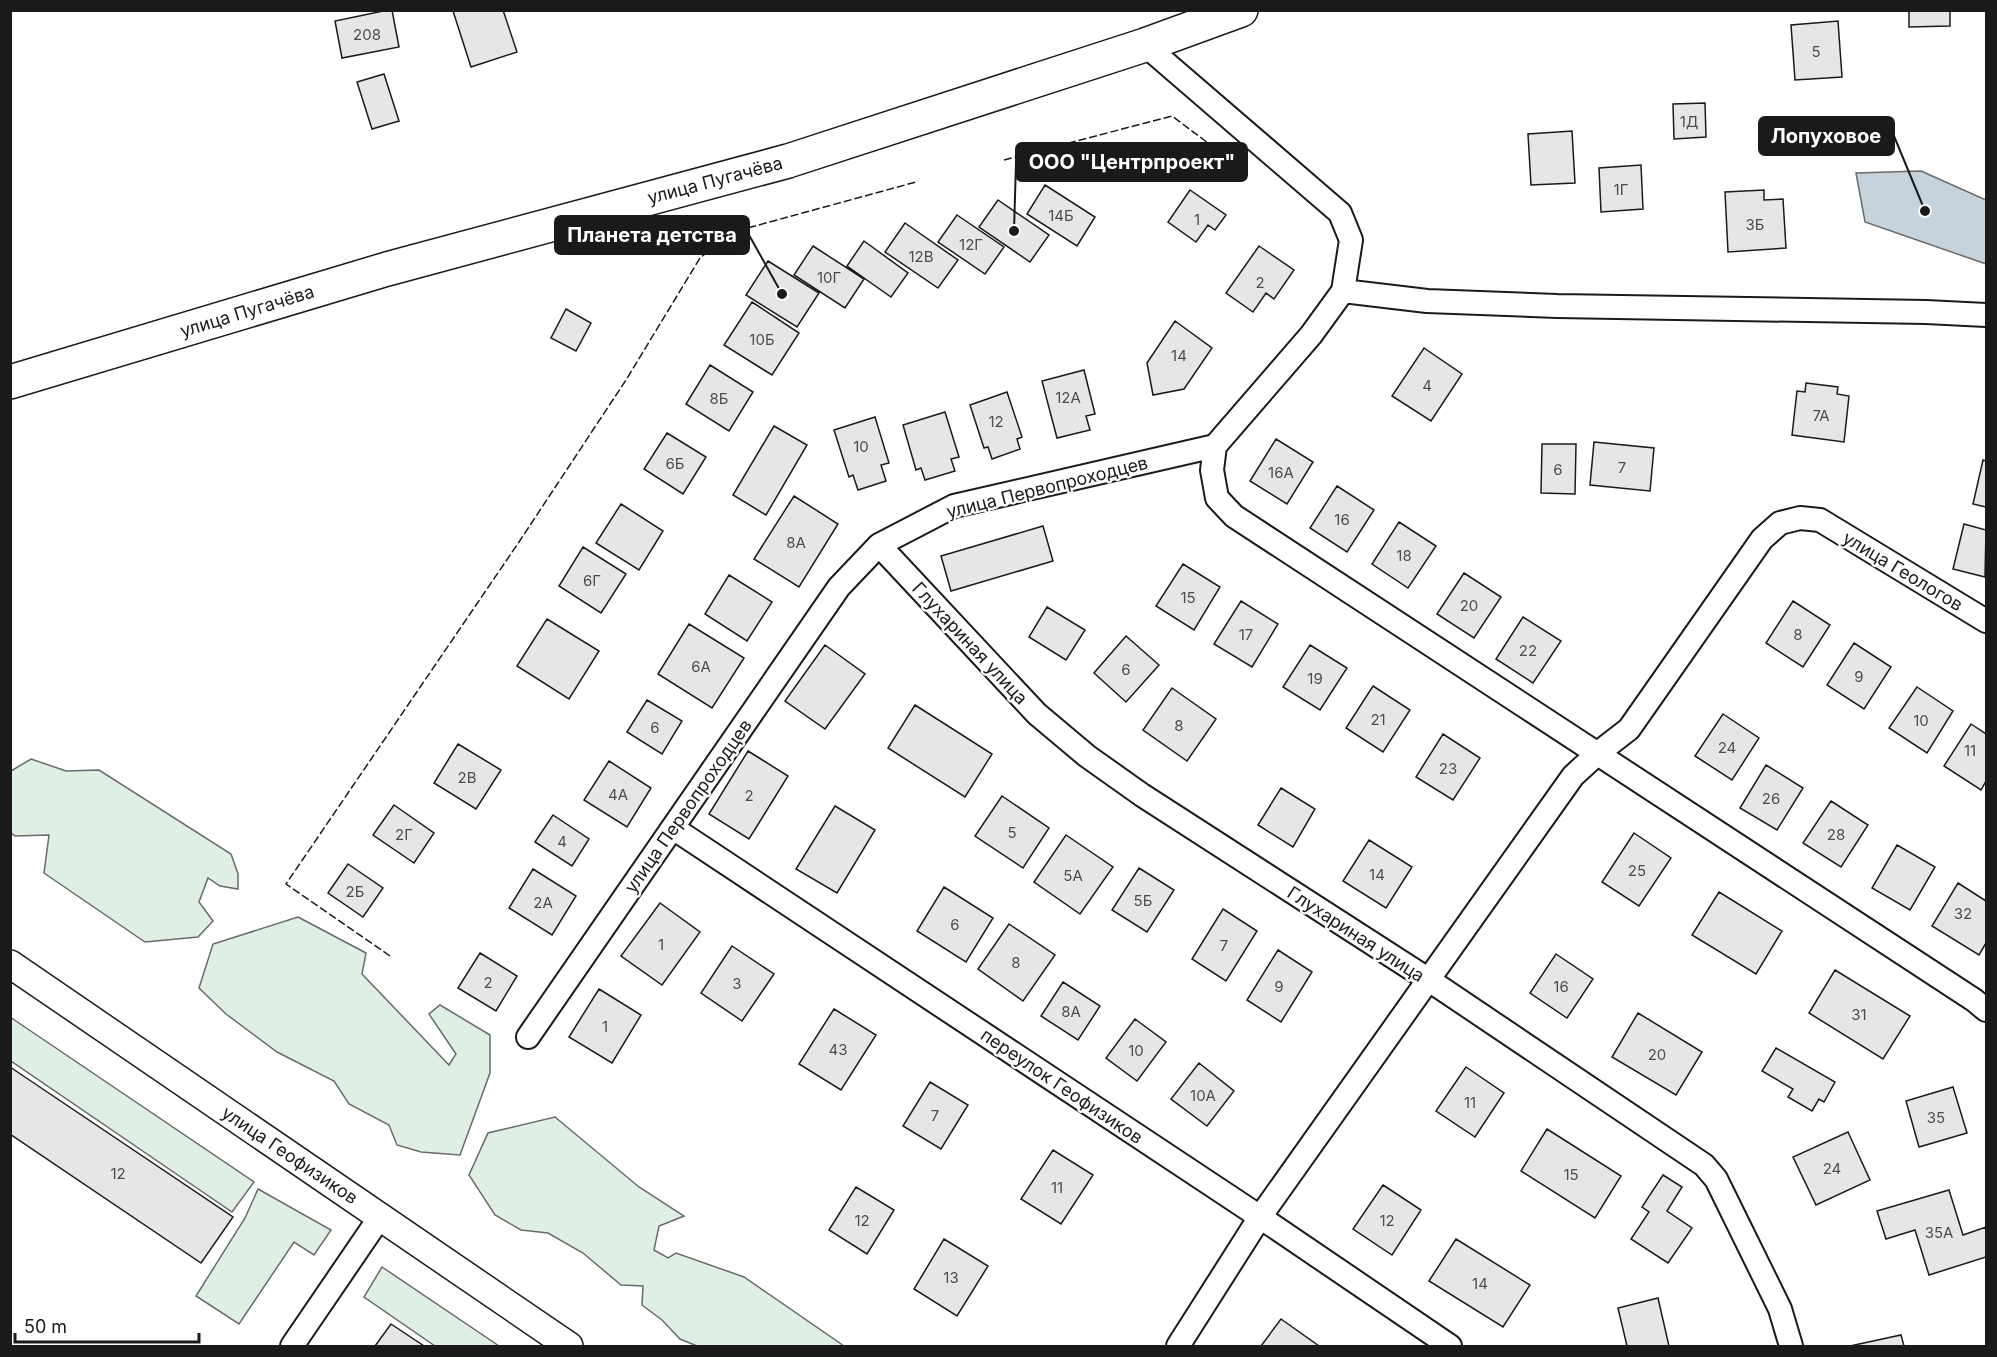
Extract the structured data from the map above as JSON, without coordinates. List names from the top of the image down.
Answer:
{
  "streets": {
    "main road": ["улица Пугачёва"],
    "street": [
      "улица Первопроходцев",
      "улица Геологов",
      "Глухариная улица",
      "переулок Геофизиков",
      "улица Геофизиков"
    ]
  },
  "crossings": [
    ["улица Первопроходцев", "Глухариная улица"],
    ["улица Первопроходцев", "переулок Геофизиков"]
  ],
  "places": ["Лопуховое", "ООО \"Центрпроект\"", "Планета детства"],
  "house_numbers": [
    "208",
    "5",
    "1Д",
    "1Г",
    "14Б",
    "1",
    "3Б",
    "12Г",
    "12В",
    "10Г",
    "2",
    "10Б",
    "14",
    "4",
    "12А",
    "8Б",
    "7А",
    "12",
    "10",
    "6Б",
    "7",
    "6",
    "16А",
    "16",
    "8А",
    "18",
    "6Г",
    "15",
    "20",
    "17",
    "8",
    "22",
    "6А",
    "6",
    "9",
    "19",
    "21",
    "10",
    "8",
    "6",
    "24",
    "11",
    "23",
    "2В",
    "4А",
    "2",
    "26",
    "5",
    "2Г",
    "28",
    "4",
    "25",
    "14",
    "5А",
    "2Б",
    "5Б",
    "2А",
    "32",
    "6",
    "1",
    "7",
    "8",
    "2",
    "3",
    "9",
    "16",
    "8А",
    "31",
    "1",
    "43",
    "10",
    "20",
    "10А",
    "11",
    "7",
    "35",
    "24",
    "12",
    "15",
    "11",
    "12",
    "12",
    "35А",
    "13",
    "14"
  ],
  "scale_bar": "50 m"
}
